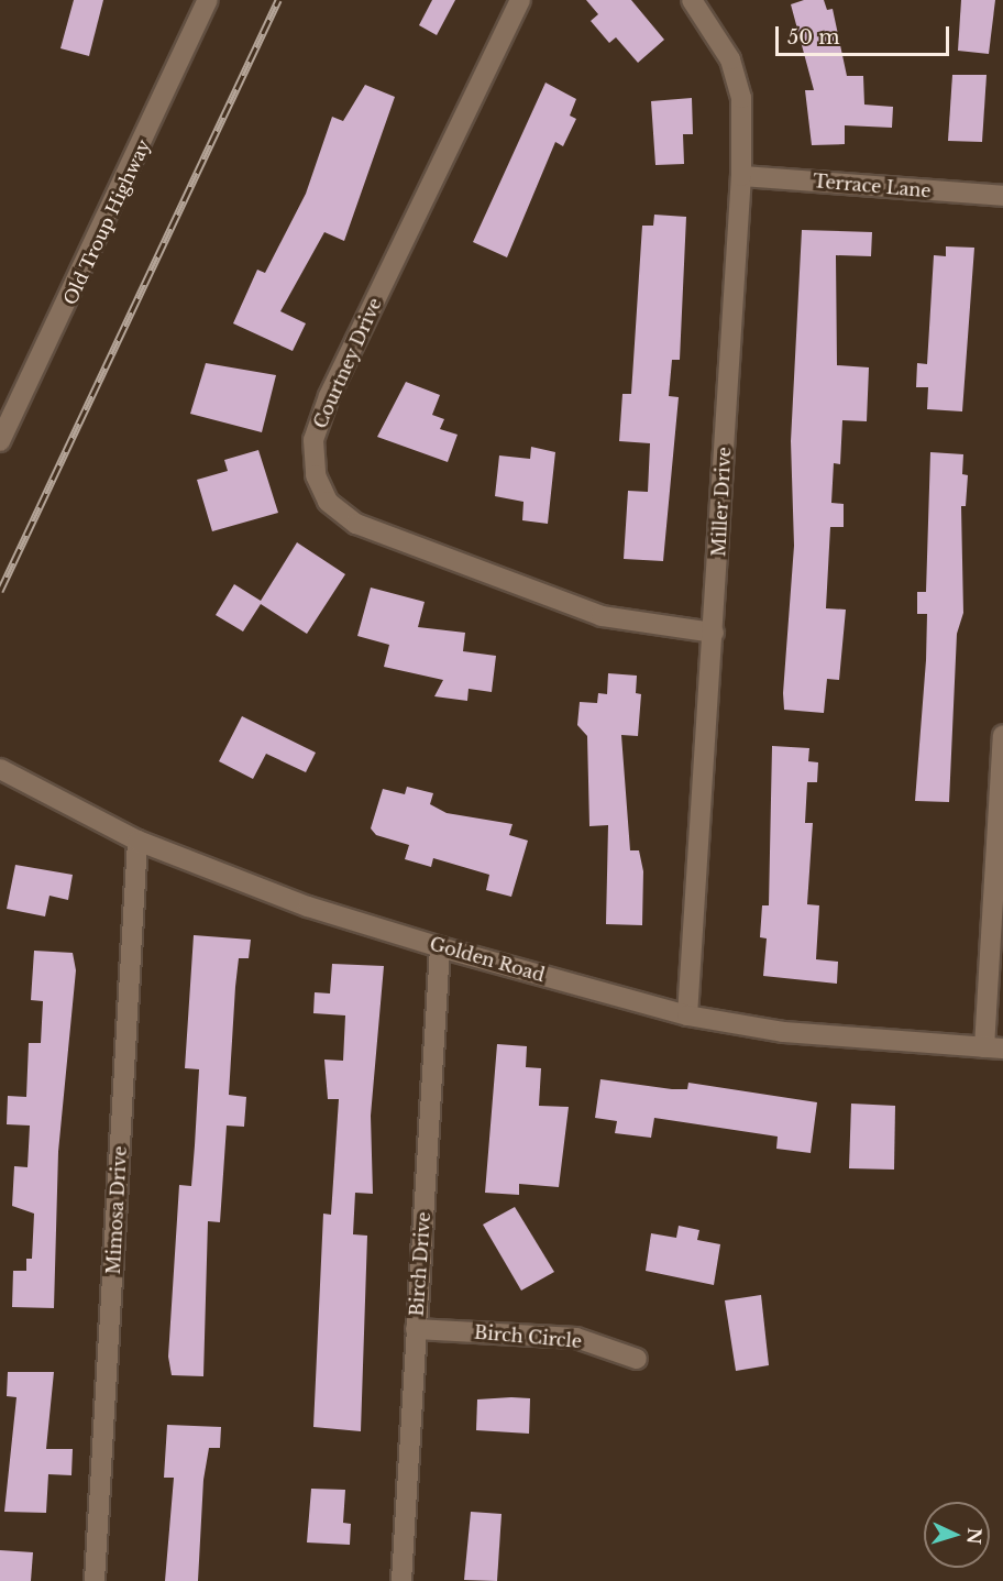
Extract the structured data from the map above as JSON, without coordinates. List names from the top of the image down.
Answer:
{
  "streets": {
    "street": [
      "Terrace Lane",
      "Old Troup Highway",
      "Courtney Drive",
      "Miller Drive",
      "Golden Road",
      "Mimosa Drive",
      "Birch Drive",
      "Birch Circle"
    ]
  },
  "crossings": [
    ["Terrace Lane", "Miller Drive"],
    ["Courtney Drive", "Miller Drive"],
    ["Miller Drive", "Golden Road"],
    ["Golden Road", "Mimosa Drive"],
    ["Golden Road", "Birch Drive"],
    ["Birch Drive", "Birch Circle"]
  ],
  "scale_bar": "50 m",
  "north": "right"
}
